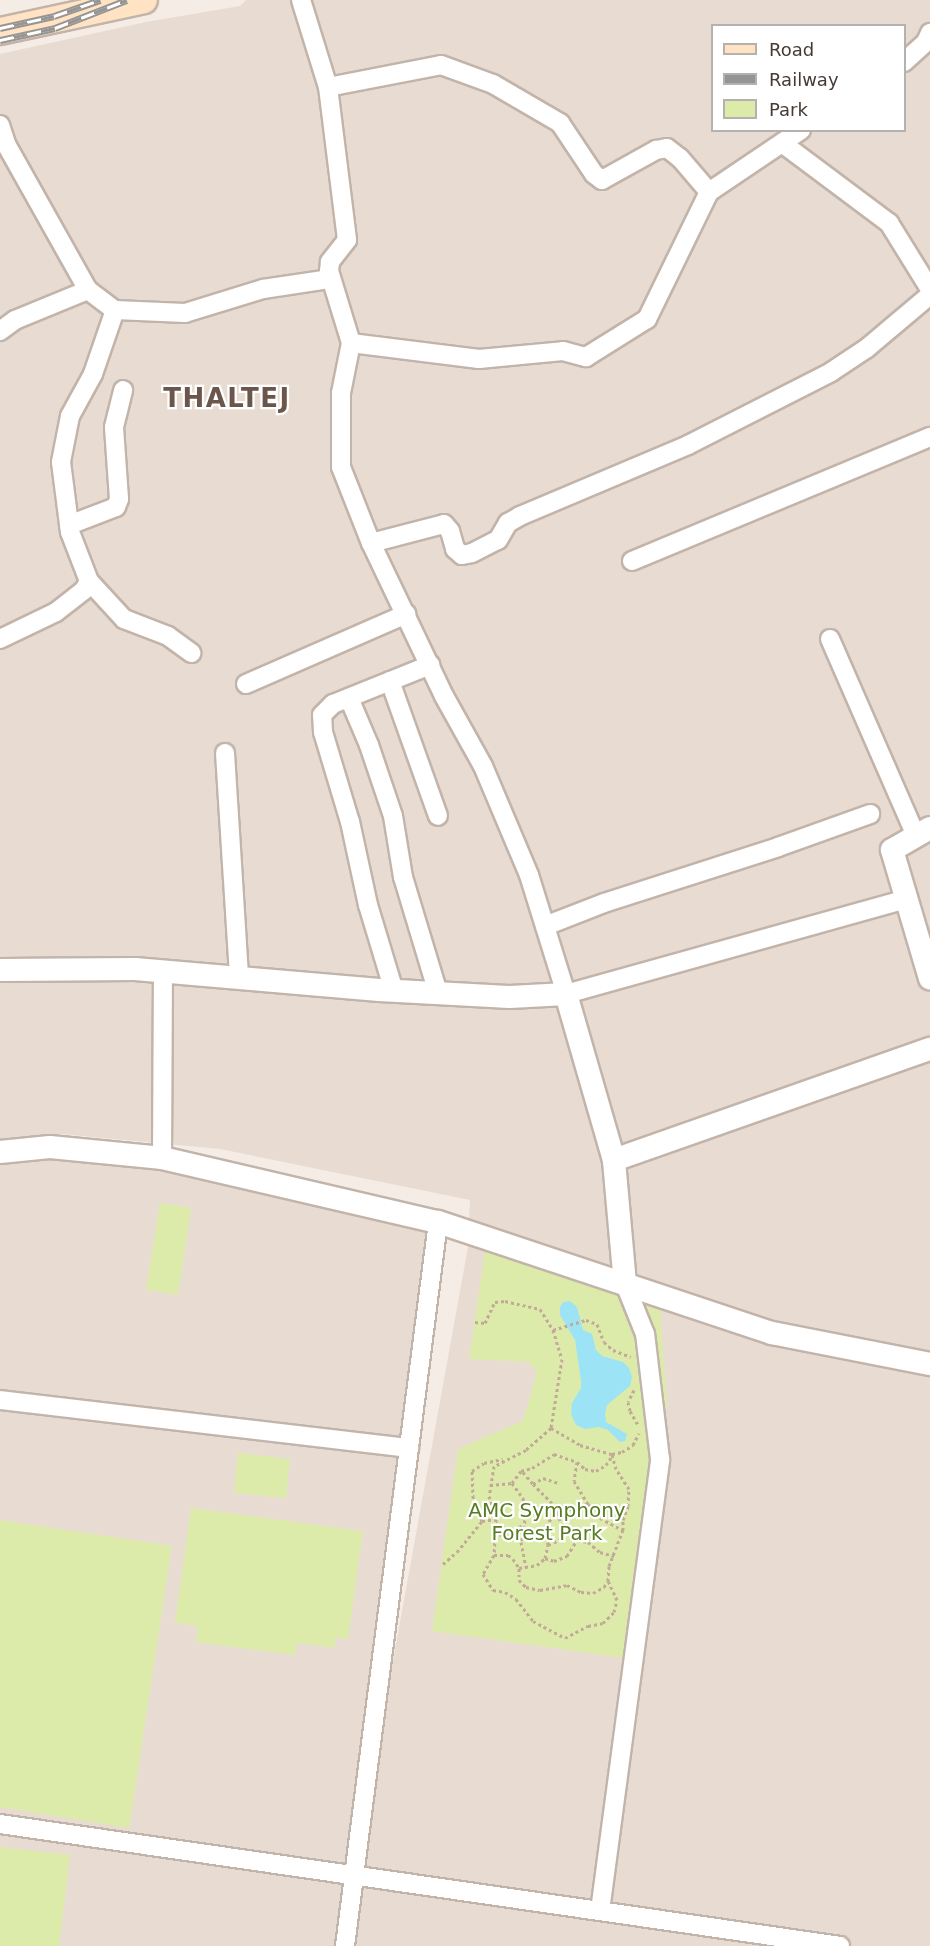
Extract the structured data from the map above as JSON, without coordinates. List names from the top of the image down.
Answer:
{
  "districts": ["THALTEJ"],
  "parks": ["AMC Symphony Forest Park"],
  "legend": ["Road", "Railway", "Park"]
}
